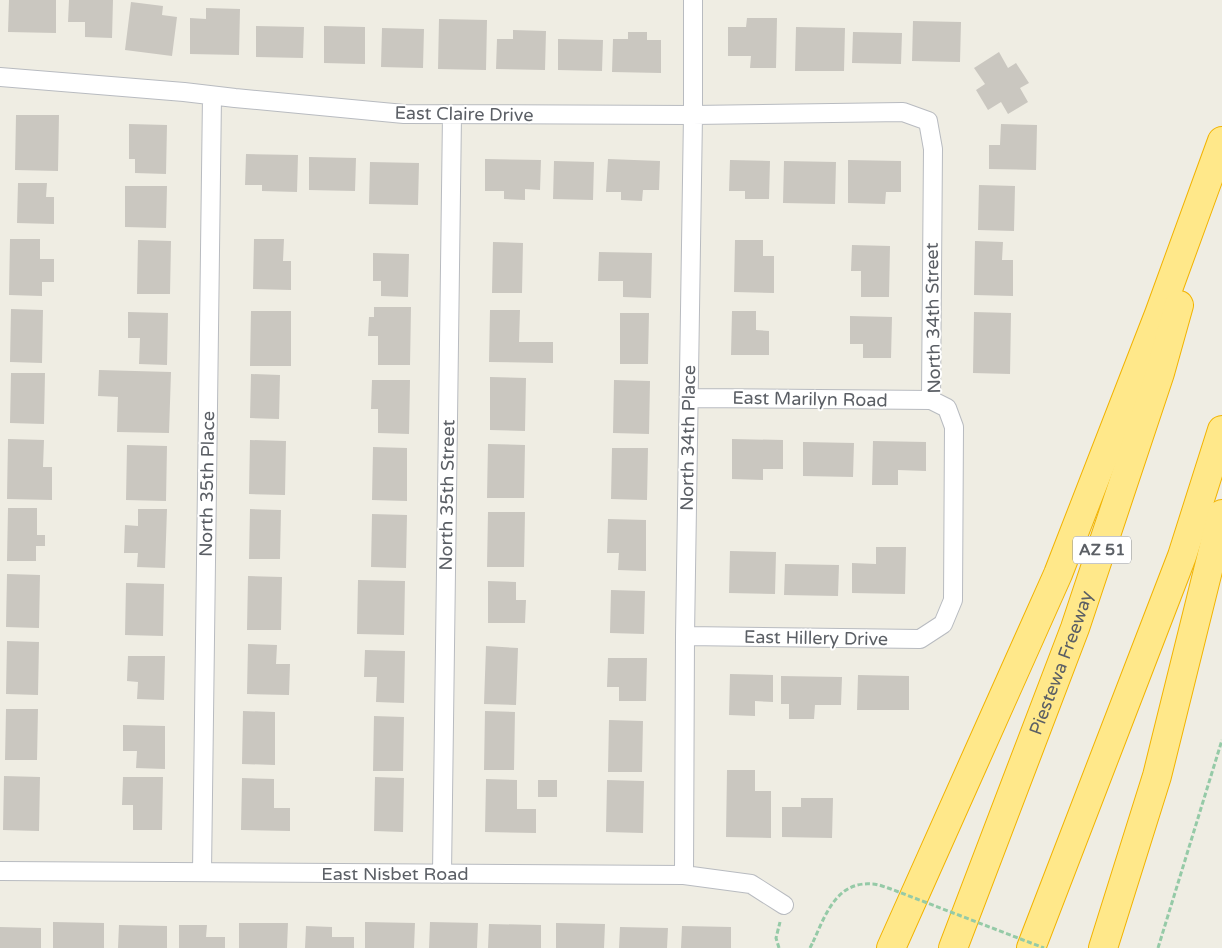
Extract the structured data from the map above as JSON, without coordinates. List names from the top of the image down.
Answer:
{
  "streets": {
    "highway": ["AZ 51", "Piestewa Freeway"],
    "street": [
      "East Claire Drive",
      "North 34th Street",
      "East Marilyn Road",
      "North 34th Place",
      "North 35th Place",
      "North 35th Street",
      "East Hillery Drive",
      "East Nisbet Road"
    ]
  },
  "crossings": [
    ["East Claire Drive", "North 34th Street"],
    ["East Claire Drive", "North 34th Place"],
    ["East Claire Drive", "North 35th Place"],
    ["East Claire Drive", "North 35th Street"],
    ["North 34th Street", "East Marilyn Road"],
    ["North 34th Street", "East Hillery Drive"],
    ["East Marilyn Road", "North 34th Place"],
    ["North 34th Place", "East Hillery Drive"],
    ["North 34th Place", "East Nisbet Road"],
    ["North 35th Place", "East Nisbet Road"],
    ["North 35th Street", "East Nisbet Road"]
  ]
}
